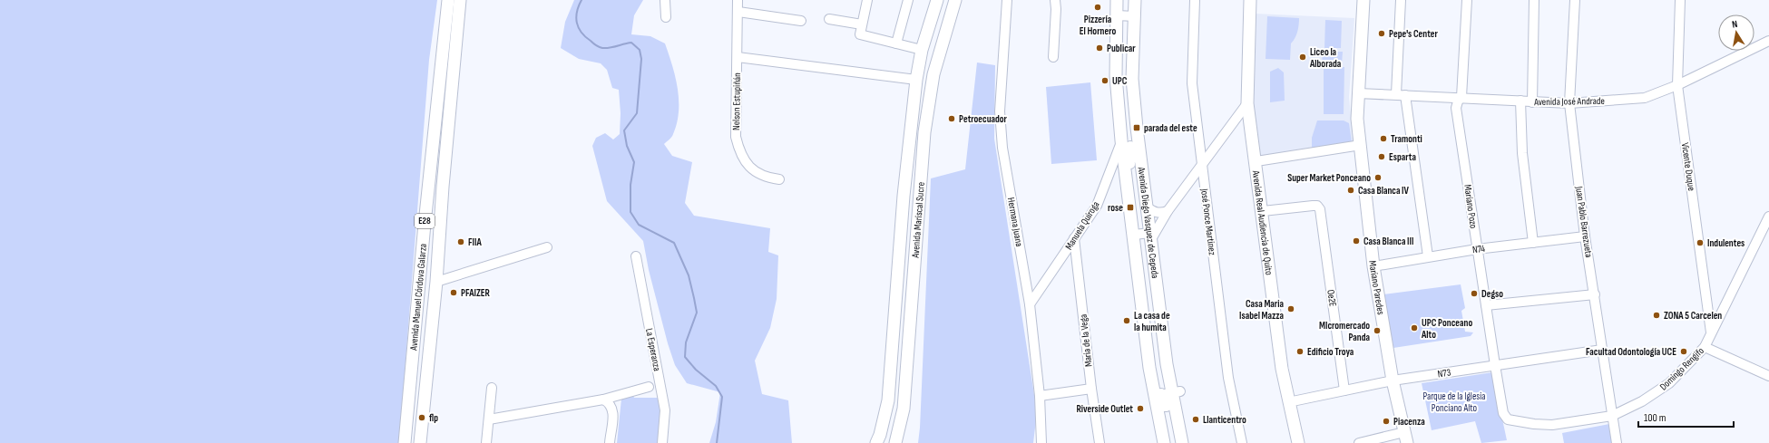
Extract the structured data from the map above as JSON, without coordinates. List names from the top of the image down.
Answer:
{
  "streets": {
    "main road": [
      "Avenida Mariscal Sucre",
      "E28",
      "Avenida Diego Vasquez de Cepeda",
      "Avenida Real Audiencia de Quito",
      "Mariano Paredes",
      "Avenida Manuel Córdova Galarza"
    ],
    "street": [
      "Nelson Estupiñán",
      "Avenida José Andrade",
      "Vicente Duque",
      "Mariano Pozo",
      "Hermana Juana",
      "José Ponce Martinez",
      "Juan Pablo Barrezueta",
      "Manuela Quiroga",
      "N74",
      "Oe2E",
      "Maria de la Vega",
      "La Esperanza",
      "Domingo Rengifo",
      "N73"
    ]
  },
  "crossings": [
    ["Avenida José Andrade", "Vicente Duque"],
    ["Avenida José Andrade", "Mariano Pozo"],
    ["Avenida José Andrade", "Juan Pablo Barrezueta"],
    ["Avenida José Andrade", "Mariano Paredes"],
    ["Vicente Duque", "Domingo Rengifo"],
    ["Mariano Pozo", "N74"],
    ["Mariano Pozo", "Domingo Rengifo"],
    ["Mariano Pozo", "N73"],
    ["Hermana Juana", "Manuela Quiroga"],
    ["Avenida Diego Vasquez de Cepeda", "Manuela Quiroga"],
    ["Avenida Real Audiencia de Quito", "Oe2E"],
    ["Avenida Real Audiencia de Quito", "N73"],
    ["Juan Pablo Barrezueta", "N74"],
    ["Juan Pablo Barrezueta", "Domingo Rengifo"],
    ["Juan Pablo Barrezueta", "N73"],
    ["Manuela Quiroga", "Maria de la Vega"],
    ["N74", "Mariano Paredes"],
    ["Mariano Paredes", "N73"],
    ["Oe2E", "N73"]
  ],
  "parks": ["Parque de la Iglesia Ponciano Alto"],
  "places": {
    "other": [
      "Pizzería El Hornero",
      "Pepe's Center",
      "Publicar",
      "Liceo la Alborada",
      "UPC",
      "Petroecuador",
      "Tramonti",
      "Esparta",
      "Super Market Ponceano",
      "Casa Blanca IV",
      "Casa Blanca III",
      "FIIA",
      "Indulentes",
      "PFAIZER",
      "Degso",
      "Casa Maria Isabel Mazza",
      "ZONA 5 Carcelen",
      "La casa de la humita",
      "UPC Ponceano Alto",
      "MIcromercado Panda",
      "Edificio Troya",
      "Facultad Odontología UCE",
      "Riverside Outlet",
      "flp",
      "Llanticentro",
      "Piacenza"
    ],
    "transit": ["parada del este", "rose"]
  },
  "scale_bar": "100 m",
  "north": "top"
}
